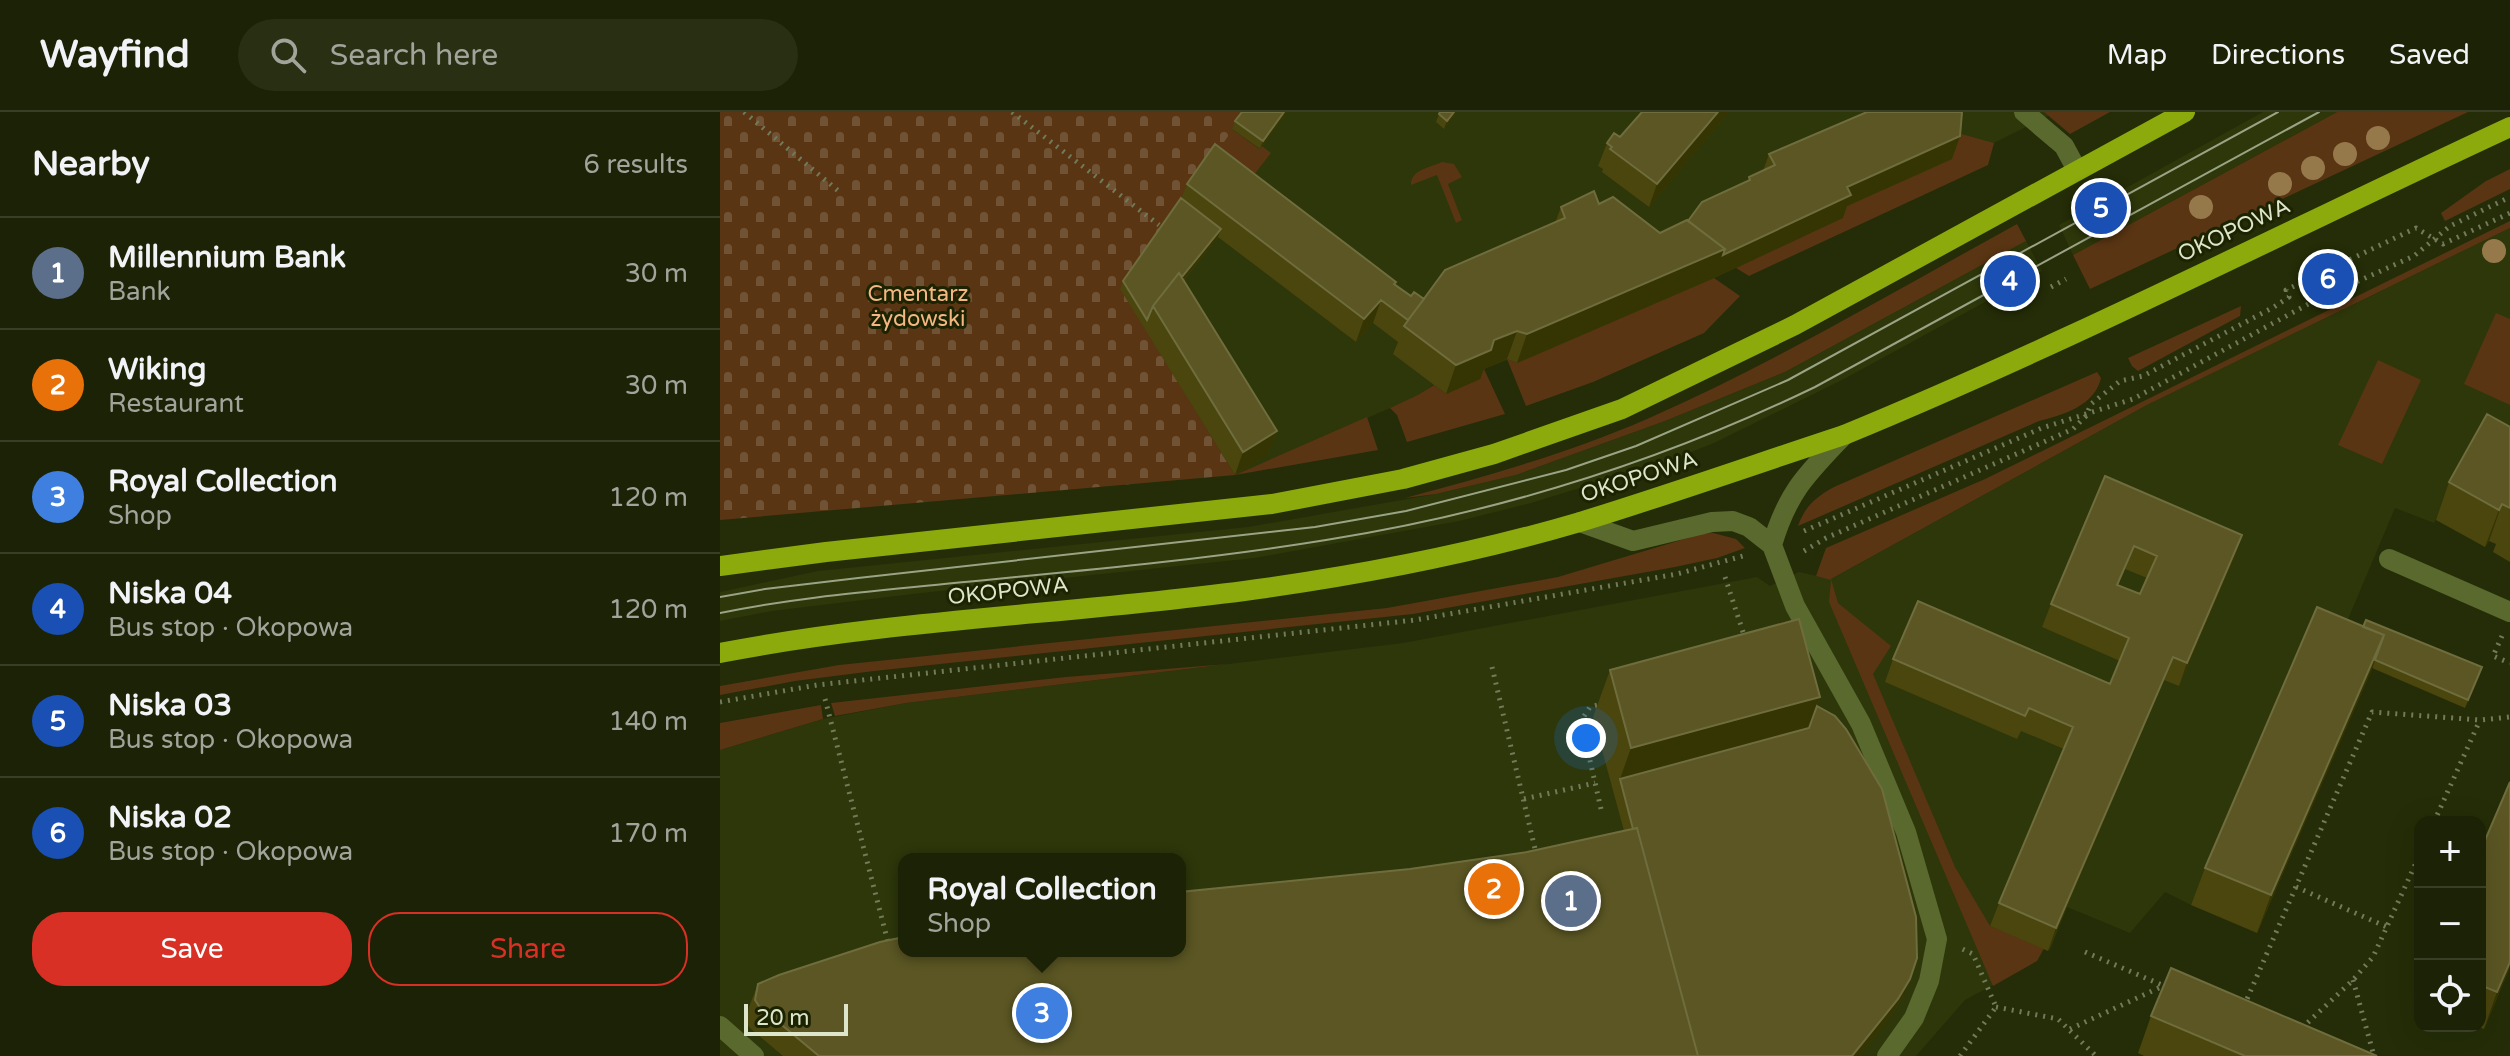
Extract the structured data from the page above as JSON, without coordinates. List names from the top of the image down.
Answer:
{
  "streets": {
    "main road": ["OKOPOWA"]
  },
  "parks": ["Cmentarz żydowski"],
  "scale_bar": "20 m",
  "page": {
    "header": "Wayfind",
    "search": "Search here",
    "nav": ["Map", "Directions", "Saved"],
    "heading": ["Nearby", "6 results"],
    "pins": [
      "5",
      "6",
      "4",
      "2",
      "1",
      "3"
    ],
    "list": [
      {
        "mark": "1",
        "name": "Millennium Bank",
        "note": "Bank",
        "value": "30 m"
      },
      {
        "mark": "2",
        "name": "Wiking",
        "note": "Restaurant",
        "value": "30 m"
      },
      {
        "mark": "3",
        "name": "Royal Collection",
        "note": "Shop",
        "value": "120 m"
      },
      {
        "mark": "4",
        "name": "Niska 04",
        "note": "Bus stop · Okopowa",
        "value": "120 m"
      },
      {
        "mark": "5",
        "name": "Niska 03",
        "note": "Bus stop · Okopowa",
        "value": "140 m"
      },
      {
        "mark": "6",
        "name": "Niska 02",
        "note": "Bus stop · Okopowa",
        "value": "170 m"
      }
    ],
    "map_buttons": ["+", "−"],
    "popup": ["Royal Collection", "Shop"],
    "buttons": ["Save", "Share"],
    "scale": "20 m"
  }
}
